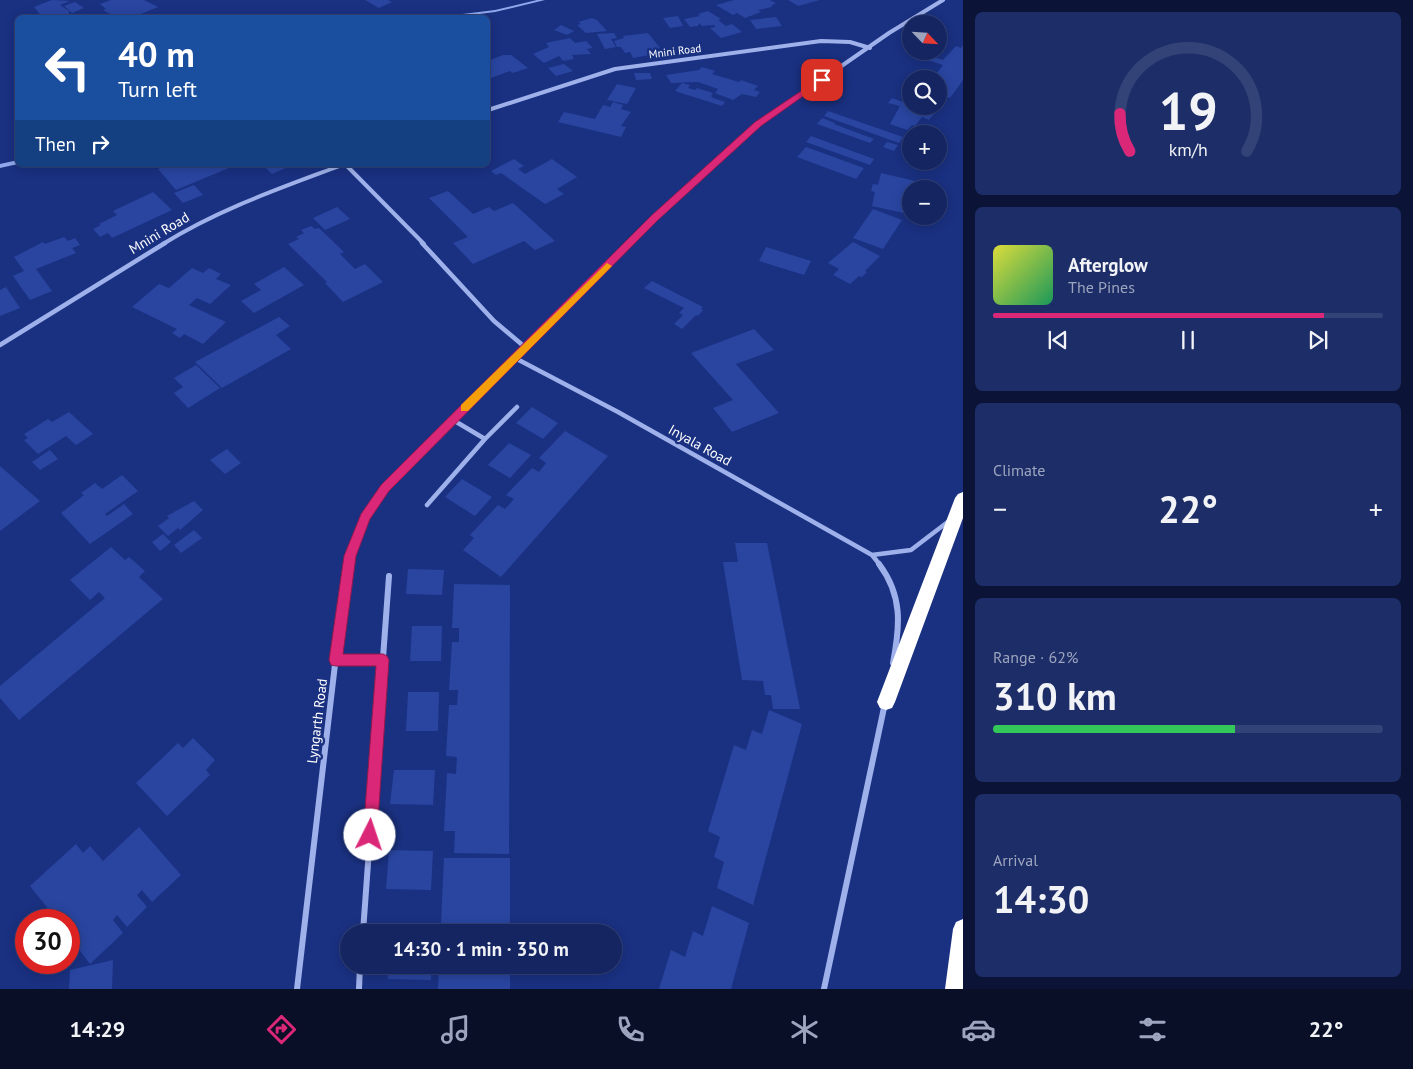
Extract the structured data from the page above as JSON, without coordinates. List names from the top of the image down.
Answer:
{
  "streets": {
    "street": ["Mnini Road", "Inyala Road", "Lyngarth Road"]
  },
  "crossings": [
    ["Mnini Road", "Lyngarth Road"],
    ["Inyala Road", "Lyngarth Road"]
  ],
  "north": "bottom right",
  "page": {
    "map_buttons": ["+", "−"],
    "turn": ["40 m", "Turn left"],
    "then": "Then",
    "song": ["Afterglow", "The Pines"],
    "tile": [
      "Climate",
      ["Range · 62%", "310 km"],
      ["Arrival", "14:30"]
    ],
    "heat": ["−", "22°", "+"],
    "limit": "30",
    "trip": "14:30 · 1 min · 350 m",
    "tabs": ["14:29", "22°"],
    "gauge": ["19", "km/h"]
  }
}
